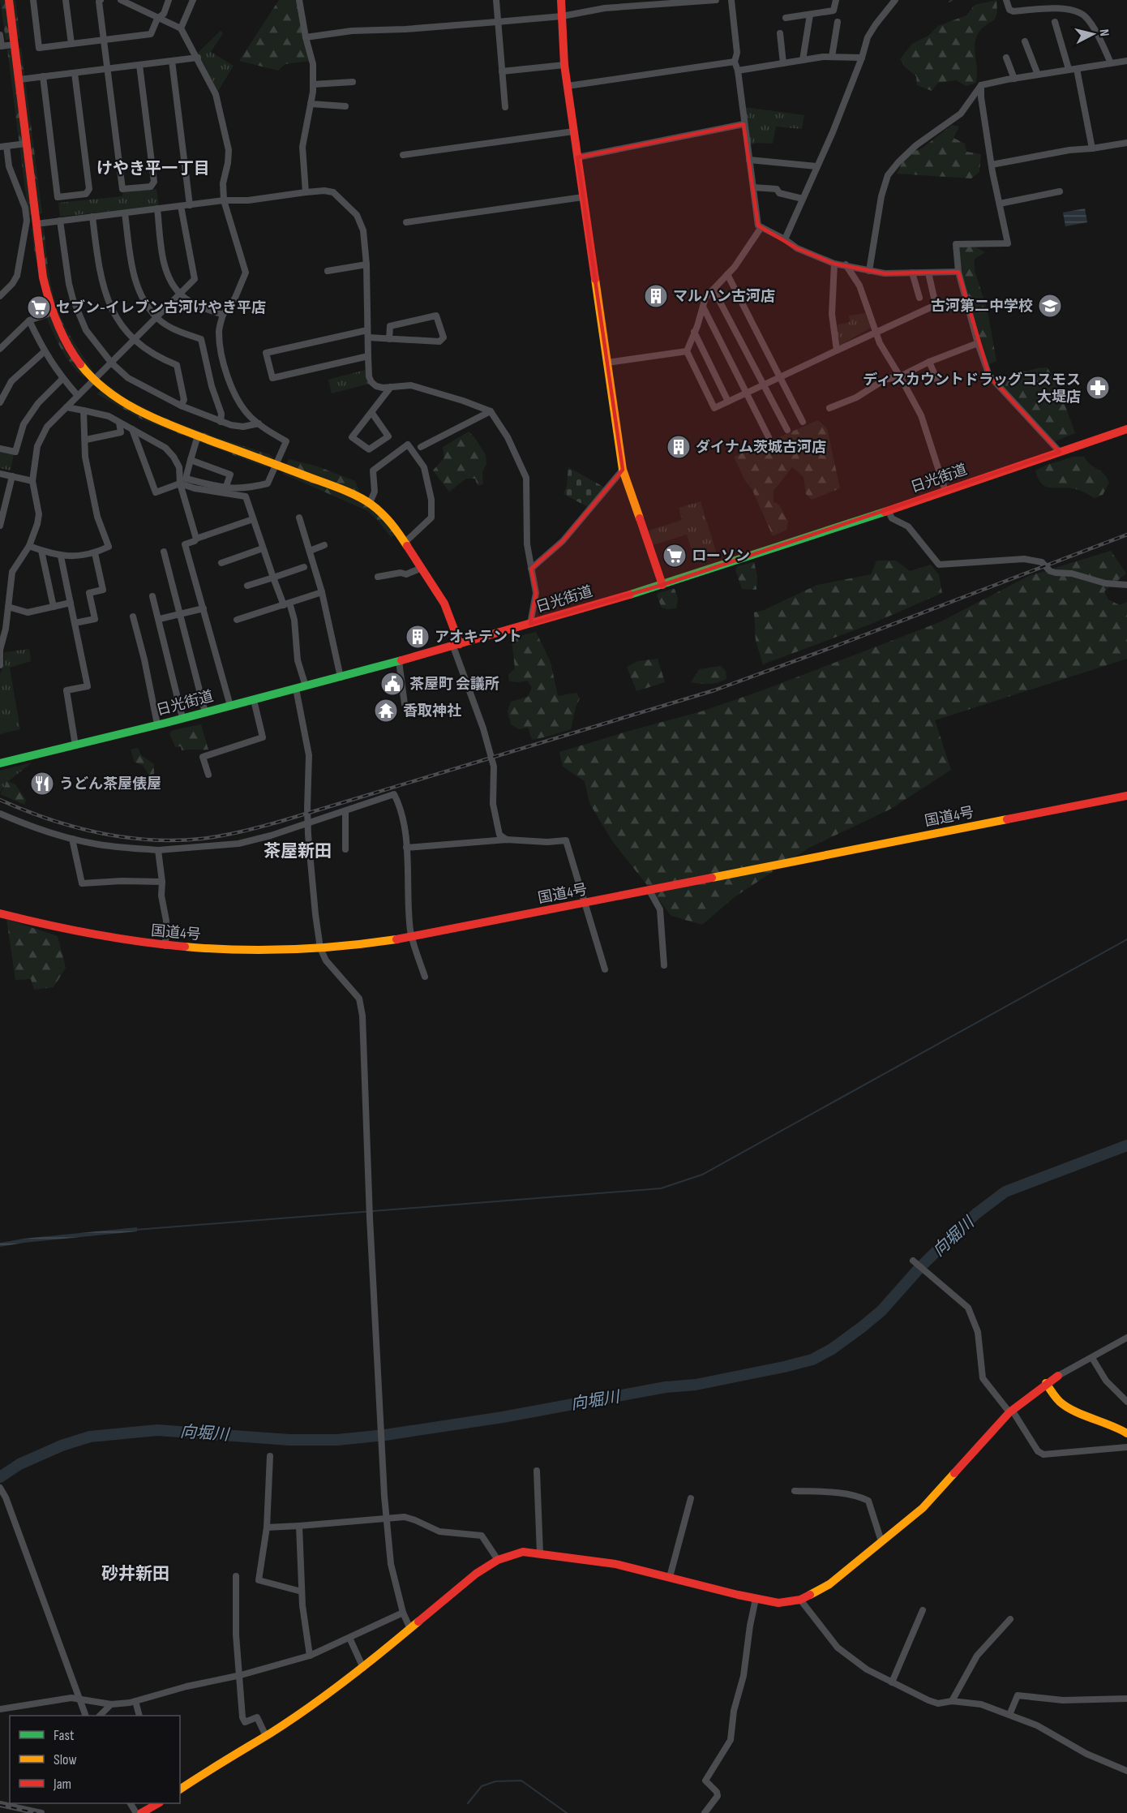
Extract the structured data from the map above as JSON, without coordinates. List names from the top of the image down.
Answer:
{
  "streets": {
    "main road": ["日光街道", "国道4号"]
  },
  "districts": ["けやき平一丁目", "茶屋新田", "砂井新田"],
  "water": ["向堀川"],
  "places": {
    "building": ["マルハン古河店", "ダイナム茨城古河店", "アオキテント"],
    "school or university": ["古河第二中学校"],
    "supermarket": ["セブン-イレブン古河けやき平店", "ローソン"],
    "pharmacy": ["ディスカウントドラッグコスモス 大堤店"],
    "public building": ["茶屋町 会議所"],
    "temple": ["香取神社"],
    "restaurant": ["うどん茶屋俵屋"]
  },
  "legend": ["Fast", "Slow", "Jam"],
  "north": "right"
}
